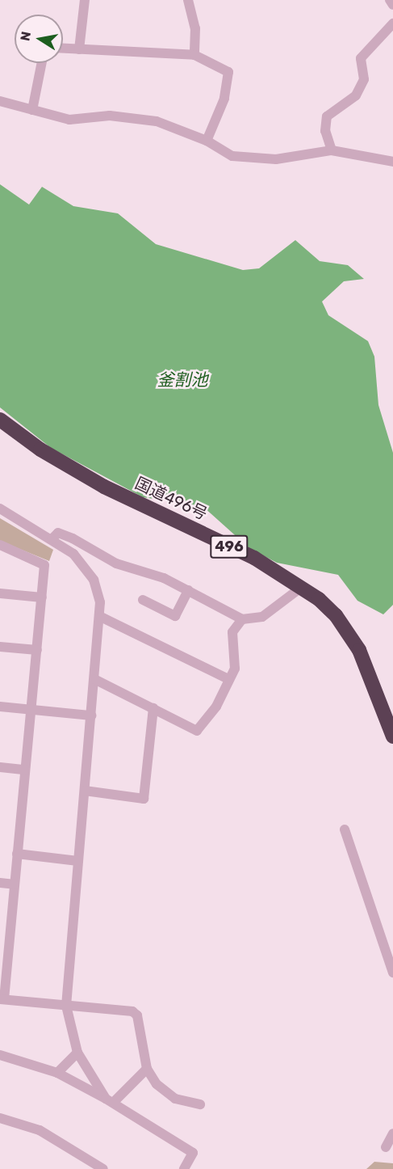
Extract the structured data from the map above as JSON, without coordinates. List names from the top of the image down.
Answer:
{
  "streets": {
    "highway": ["国道496号", "496"]
  },
  "water": ["釜割池"],
  "north": "left"
}
